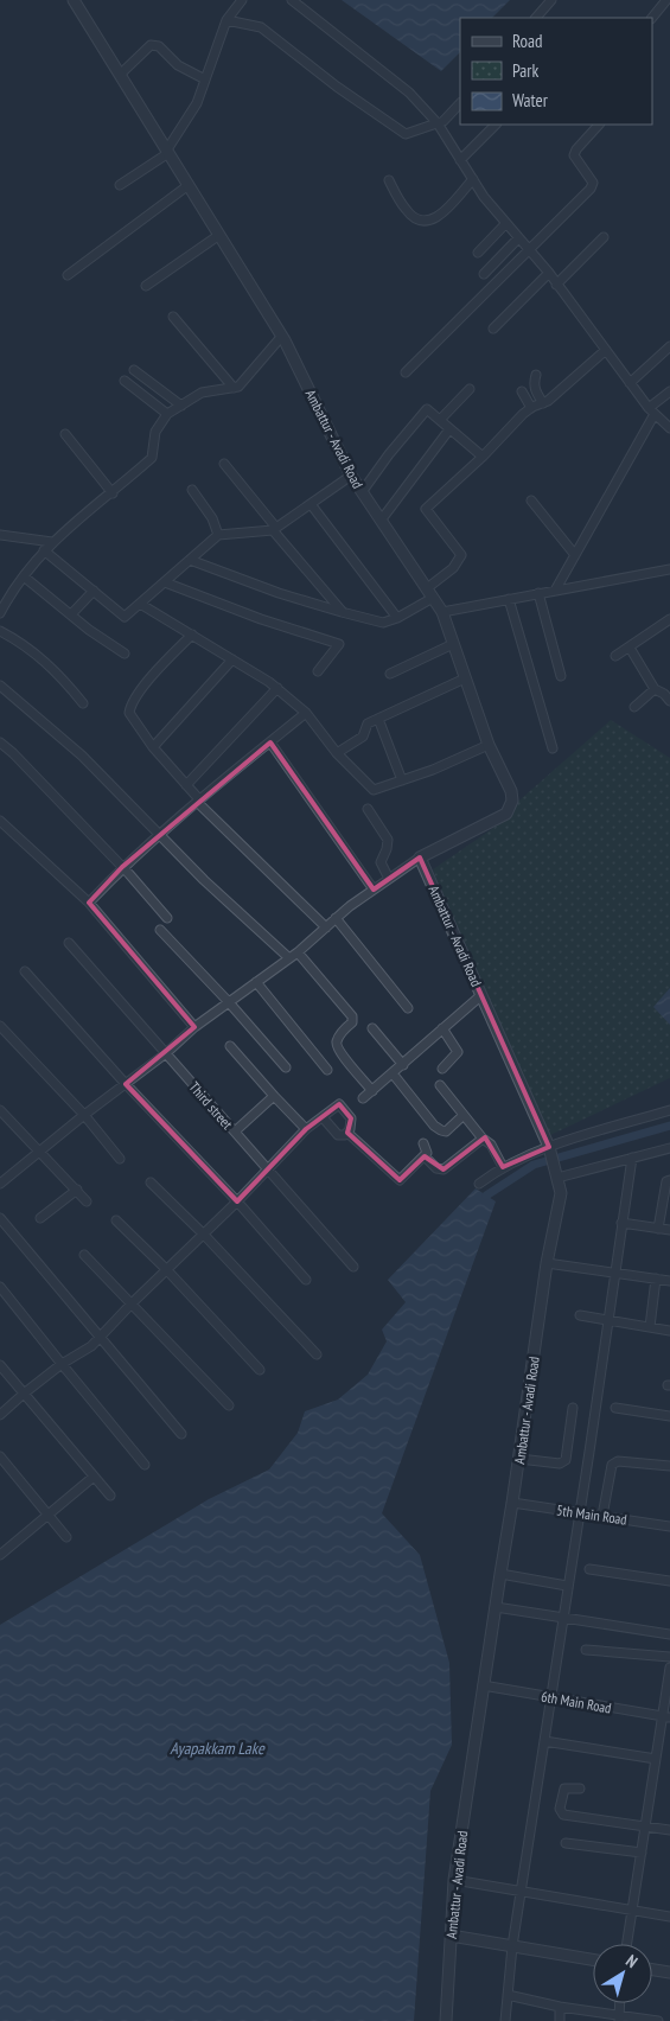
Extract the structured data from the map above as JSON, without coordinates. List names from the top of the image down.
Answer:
{
  "streets": {
    "street": [
      "Ambattur - Avadi Road",
      "Third street",
      "5th Main Road",
      "6th Main Road"
    ]
  },
  "crossings": [
    ["Ambattur - Avadi Road", "5th Main Road"],
    ["Ambattur - Avadi Road", "6th Main Road"]
  ],
  "water": ["Ayapakkam Lake"],
  "legend": ["Road", "Park", "Water"],
  "north": "top right"
}
